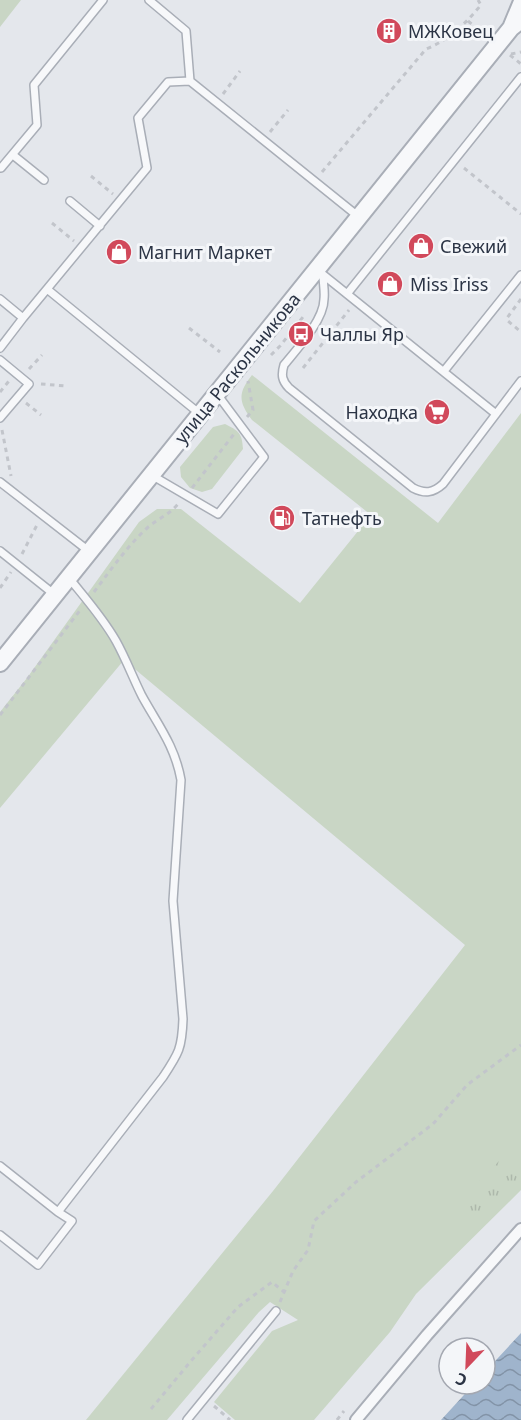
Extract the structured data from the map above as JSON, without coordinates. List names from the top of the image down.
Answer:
{
  "streets": {
    "street": ["улица Раскольникова"]
  },
  "places": {
    "building": ["МЖКовец"],
    "shop": ["Свежий", "Магнит Маркет", "Miss Iriss"],
    "bus stop": ["Чаллы Яр"],
    "supermarket": ["Находка"],
    "fuel station": ["Татнефть"]
  },
  "north": "bottom left"
}
